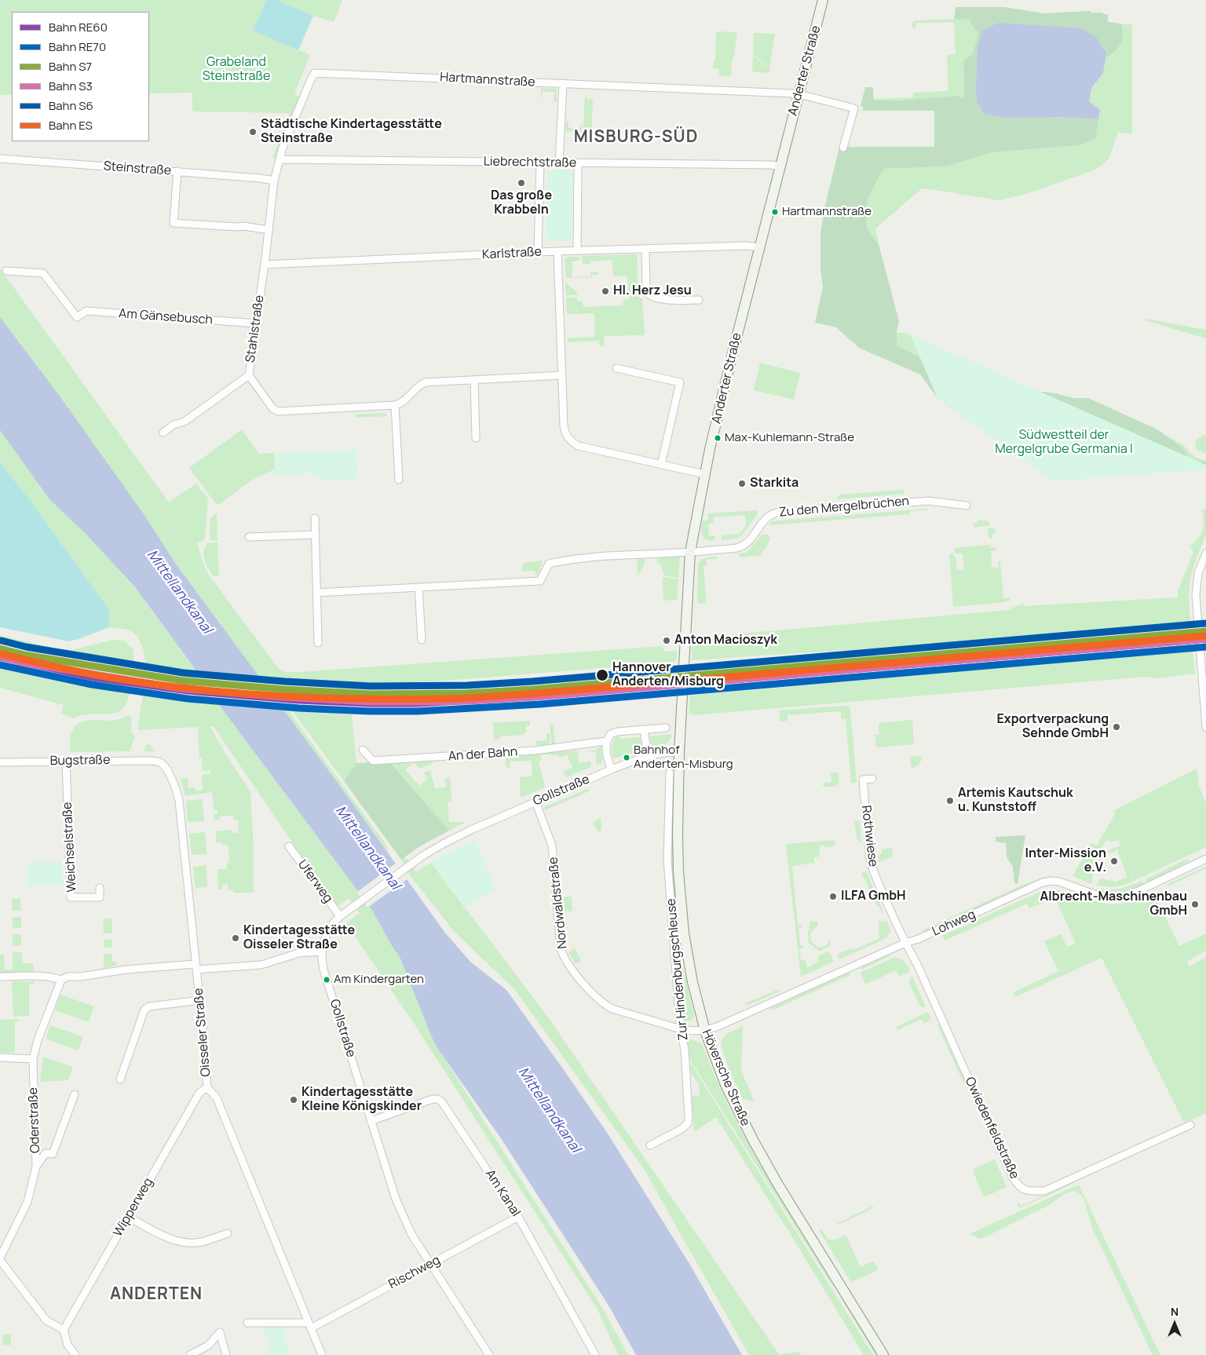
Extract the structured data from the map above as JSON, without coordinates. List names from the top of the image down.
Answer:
{
  "streets": {
    "main road": ["Anderter Straße", "Höversche Straße"],
    "street": [
      "Hartmannstraße",
      "Liebrechtstraße",
      "Steinstraße",
      "Karlstraße",
      "Am Gänsebusch",
      "Stahlstraße",
      "Zu den Mergelbrüchen",
      "An der Bahn",
      "Bugstraße",
      "Gollstraße",
      "Rothwiese",
      "Weichselstraße",
      "Uferweg",
      "Nordwaldstraße",
      "Lohweg",
      "Zur Hindenburgschleuse",
      "Oisseler Straße",
      "Oderstraße",
      "Owiedenfeldstraße",
      "Am Kanal",
      "Wipperweg",
      "Rischweg"
    ]
  },
  "crossings": [
    ["Anderter Straße", "Hartmannstraße"],
    ["Anderter Straße", "Liebrechtstraße"],
    ["Anderter Straße", "Karlstraße"],
    ["Anderter Straße", "Zu den Mergelbrüchen"],
    ["Anderter Straße", "Gollstraße"],
    ["Anderter Straße", "Höversche Straße"],
    ["Hartmannstraße", "Stahlstraße"],
    ["Liebrechtstraße", "Stahlstraße"],
    ["Steinstraße", "Stahlstraße"],
    ["Karlstraße", "Stahlstraße"],
    ["Am Gänsebusch", "Stahlstraße"],
    ["Bugstraße", "Weichselstraße"],
    ["Bugstraße", "Oisseler Straße"],
    ["Gollstraße", "Uferweg"],
    ["Gollstraße", "Nordwaldstraße"],
    ["Gollstraße", "Am Kanal"],
    ["Gollstraße", "Rischweg"],
    ["Rothwiese", "Lohweg"],
    ["Rothwiese", "Owiedenfeldstraße"],
    ["Nordwaldstraße", "Lohweg"],
    ["Nordwaldstraße", "Zur Hindenburgschleuse"],
    ["Nordwaldstraße", "Höversche Straße"],
    ["Lohweg", "Höversche Straße"],
    ["Lohweg", "Owiedenfeldstraße"],
    ["Oisseler Straße", "Wipperweg"],
    ["Oisseler Straße", "Rischweg"],
    ["Am Kanal", "Rischweg"]
  ],
  "districts": ["MISBURG-SÜD", "ANDERTEN"],
  "water": ["Mittellandkanal"],
  "parks": ["Grabeland Steinstraße", "Südwestteil der Mergelgrube Germania I"],
  "places": [
    "Städtische Kindertagesstätte Steinstraße",
    "Das große Krabbeln",
    "Hartmannstraße",
    "Hl. Herz Jesu",
    "Max-Kuhlemann-Straße",
    "Starkita",
    "Anton Macioszyk",
    "Hannover Anderten/Misburg",
    "Exportverpackung Sehnde GmbH",
    "Bahnhof Anderten-Misburg",
    "Artemis Kautschuk u. Kunststoff",
    "Inter-Mission e.V.",
    "ILFA GmbH",
    "Albrecht-Maschinenbau GmbH",
    "Kindertagesstätte Oisseler Straße",
    "Am Kindergarten",
    "Kindertagesstätte Kleine Königskinder"
  ],
  "lines": [
    "rail line S6",
    "rail line S7",
    "rail line ES",
    "rail line RE60",
    "rail line S3",
    "rail line RE70"
  ],
  "legend": [
    "Bahn RE60",
    "Bahn RE70",
    "Bahn S7",
    "Bahn S3",
    "Bahn S6",
    "Bahn ES"
  ],
  "north": "top"
}
